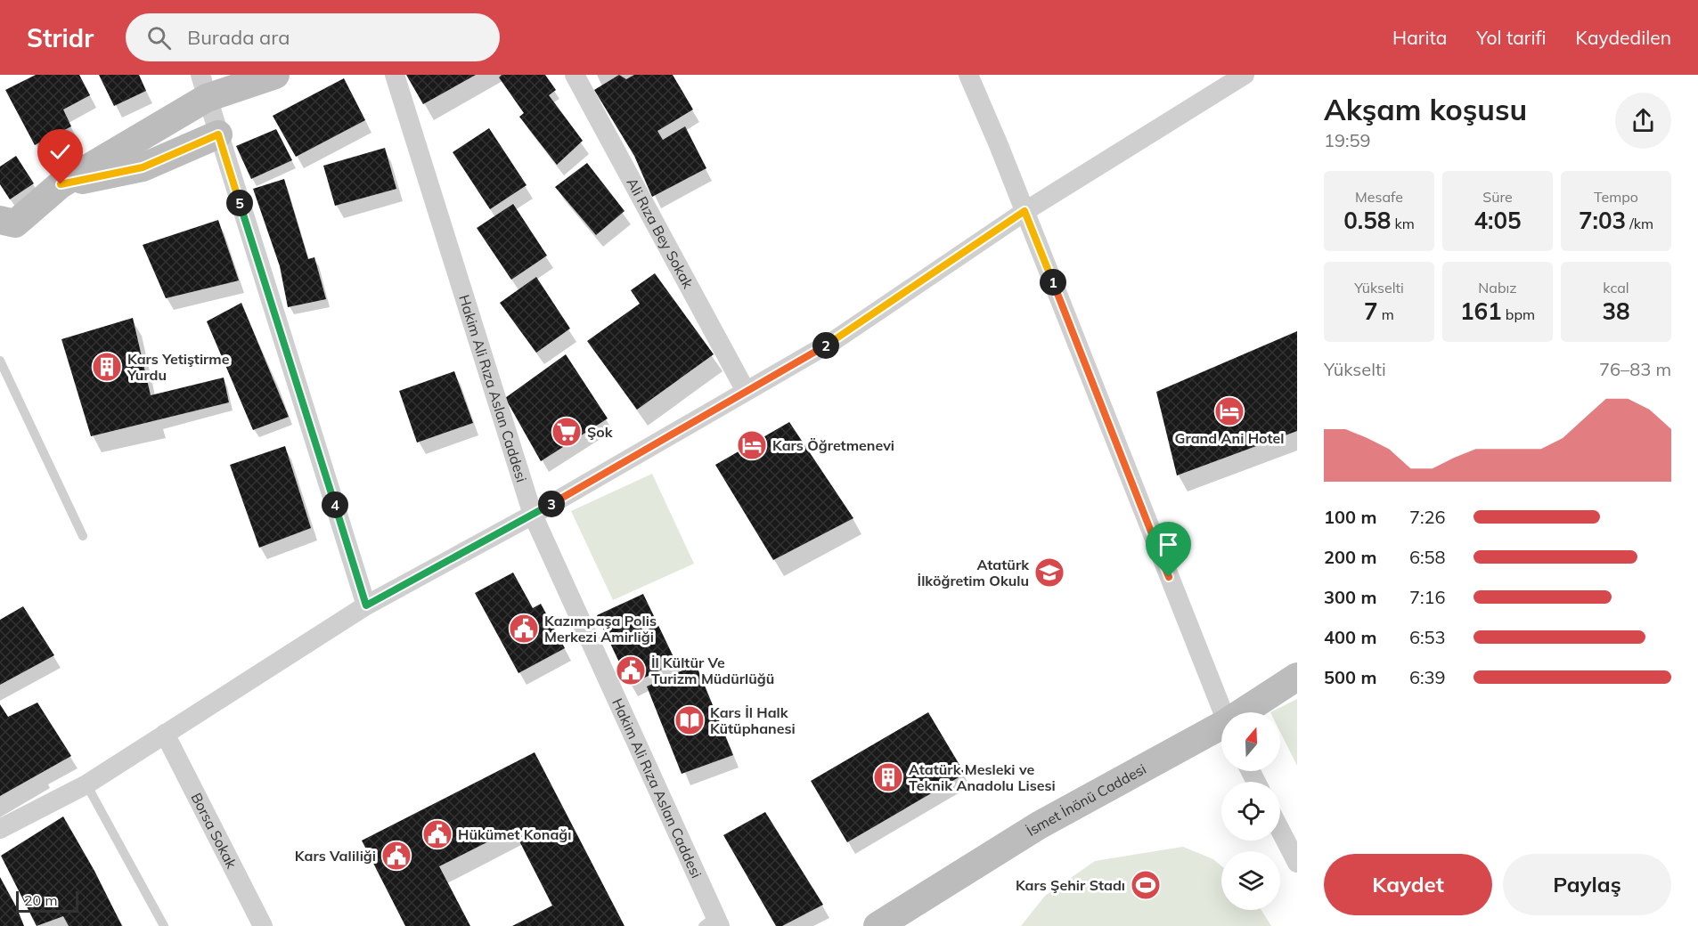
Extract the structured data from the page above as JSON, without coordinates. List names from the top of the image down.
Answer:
{
  "streets": {
    "main road": ["İsmet İnönü Caddesi"],
    "street": ["Ali Rıza Bey Sokak", "Hakim Ali Rıza Aslan Caddesi", "Borsa Sokak"]
  },
  "places": {
    "building": ["Kars Yetiştirme Yurdu", "Atatürk Mesleki ve Teknik Anadolu Lisesi"],
    "hotel": ["Grand Ani Hotel", "Kars Öğretmenevi"],
    "supermarket": ["Şok"],
    "school or university": ["Atatürk İlköğretim Okulu"],
    "public building": [
      "Kazımpaşa Polis Merkezi Amirliği",
      "İl Kültür Ve Turizm Müdürlüğü",
      "Hükümet Konağı",
      "Kars Valiliği"
    ],
    "library": ["Kars İl Halk Kütüphanesi"],
    "sports": ["Kars Şehir Stadı"]
  },
  "scale_bar": "20 m",
  "north": "top",
  "page": {
    "header": "Stridr",
    "search": "Burada ara",
    "nav": ["Harita", "Yol tarifi", "Kaydedilen"],
    "heading": ["Akşam koşusu", "19:59"],
    "stats": [
      ["Mesafe", "0.58 km"],
      ["Süre", "4:05"],
      ["Tempo", "7:03 /km"],
      ["Yükselti", "7 m"],
      ["Nabız", "161 bpm"],
      ["kcal", "38"]
    ],
    "pins": [
      "5",
      "1",
      "2",
      "3",
      "4"
    ],
    "chart": ["Yükselti", "76–83 m"],
    "list": [
      {
        "name": "100 m",
        "note": "7:26"
      },
      {
        "name": "200 m",
        "note": "6:58"
      },
      {
        "name": "300 m",
        "note": "7:16"
      },
      {
        "name": "400 m",
        "note": "6:53"
      },
      {
        "name": "500 m",
        "note": "6:39"
      }
    ],
    "buttons": ["Kaydet", "Paylaş"],
    "scale": "20 m"
  }
}
